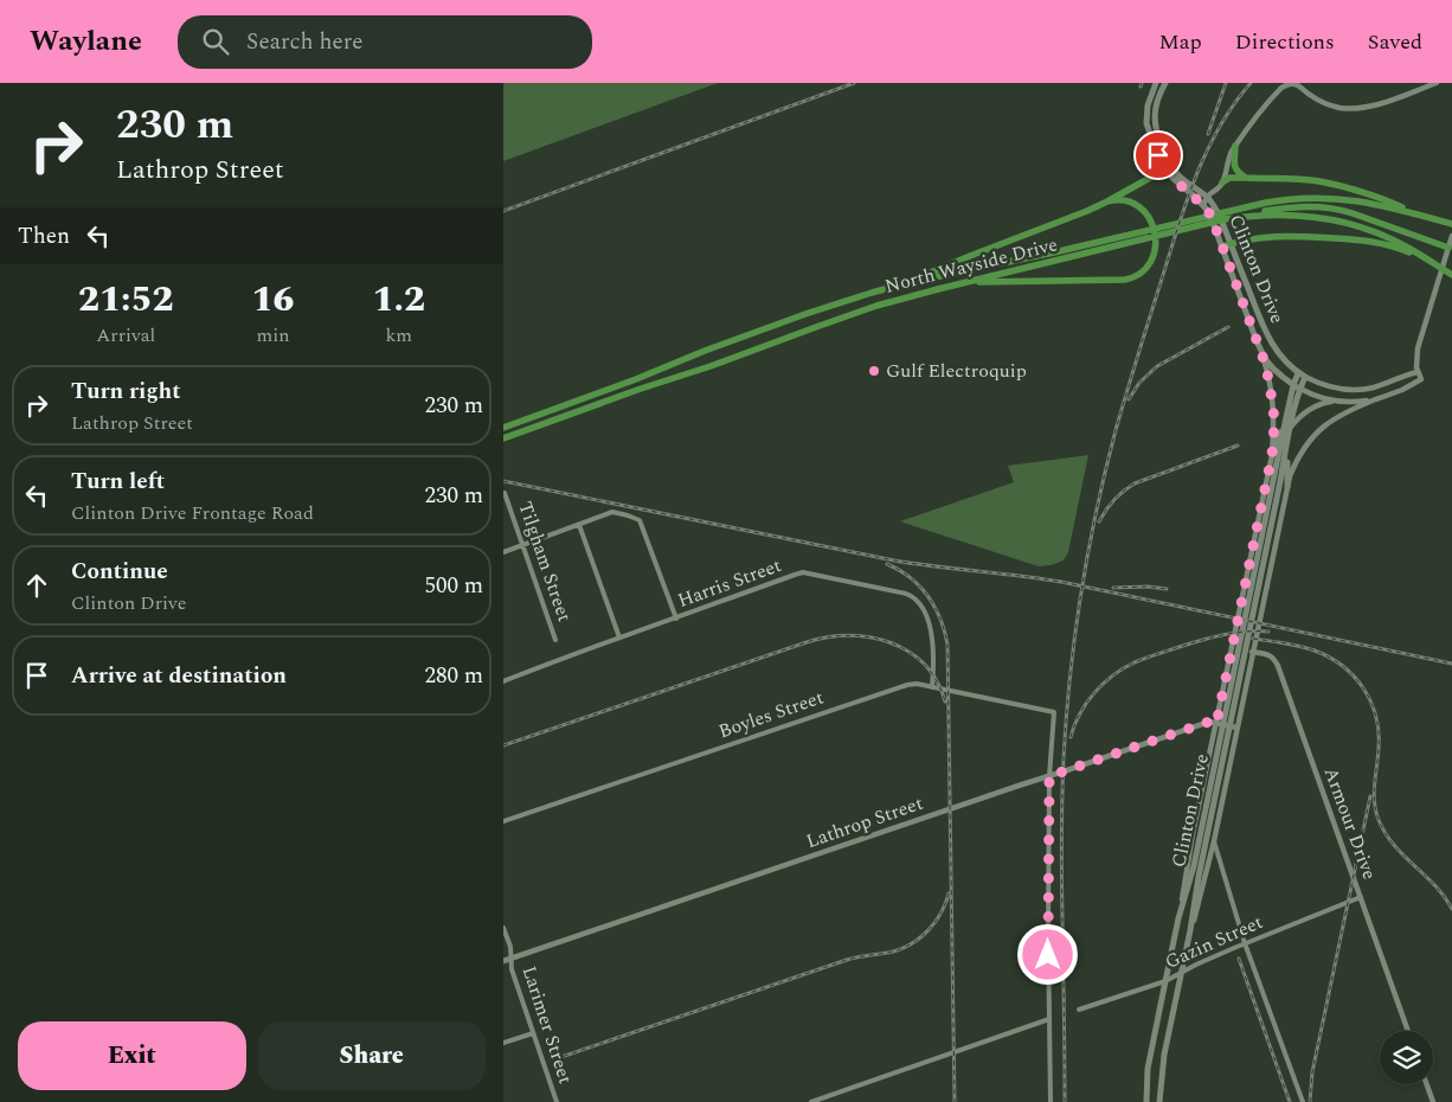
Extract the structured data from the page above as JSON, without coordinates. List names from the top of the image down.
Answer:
{
  "streets": {
    "main road": ["North Wayside Drive", "Clinton Drive"],
    "street": [
      "Tilgham Street",
      "Harris Street",
      "Boyles Street",
      "Lathrop Street",
      "Armour Drive",
      "Gazin Street",
      "Larimer Street"
    ]
  },
  "crossings": [
    ["Clinton Drive", "Gazin Street"],
    ["Harris Street", "Boyles Street"],
    ["Boyles Street", "Lathrop Street"],
    ["Lathrop Street", "Larimer Street"],
    ["Armour Drive", "Gazin Street"]
  ],
  "places": ["Gulf Electroquip"],
  "page": {
    "header": "Waylane",
    "search": "Search here",
    "nav": ["Map", "Directions", "Saved"],
    "turn": ["230 m", "Lathrop Street"],
    "then": "Then",
    "eta": [
      "21:52",
      "Arrival",
      "16",
      "min",
      "1.2",
      "km"
    ],
    "list": [
      {
        "name": "Turn right",
        "note": "Lathrop Street",
        "value": "230 m"
      },
      {
        "name": "Turn left",
        "note": "Clinton Drive Frontage Road",
        "value": "230 m"
      },
      {
        "name": "Continue",
        "note": "Clinton Drive",
        "value": "500 m"
      },
      {
        "name": "Arrive at destination",
        "value": "280 m"
      }
    ],
    "buttons": ["Exit", "Share"]
  }
}
